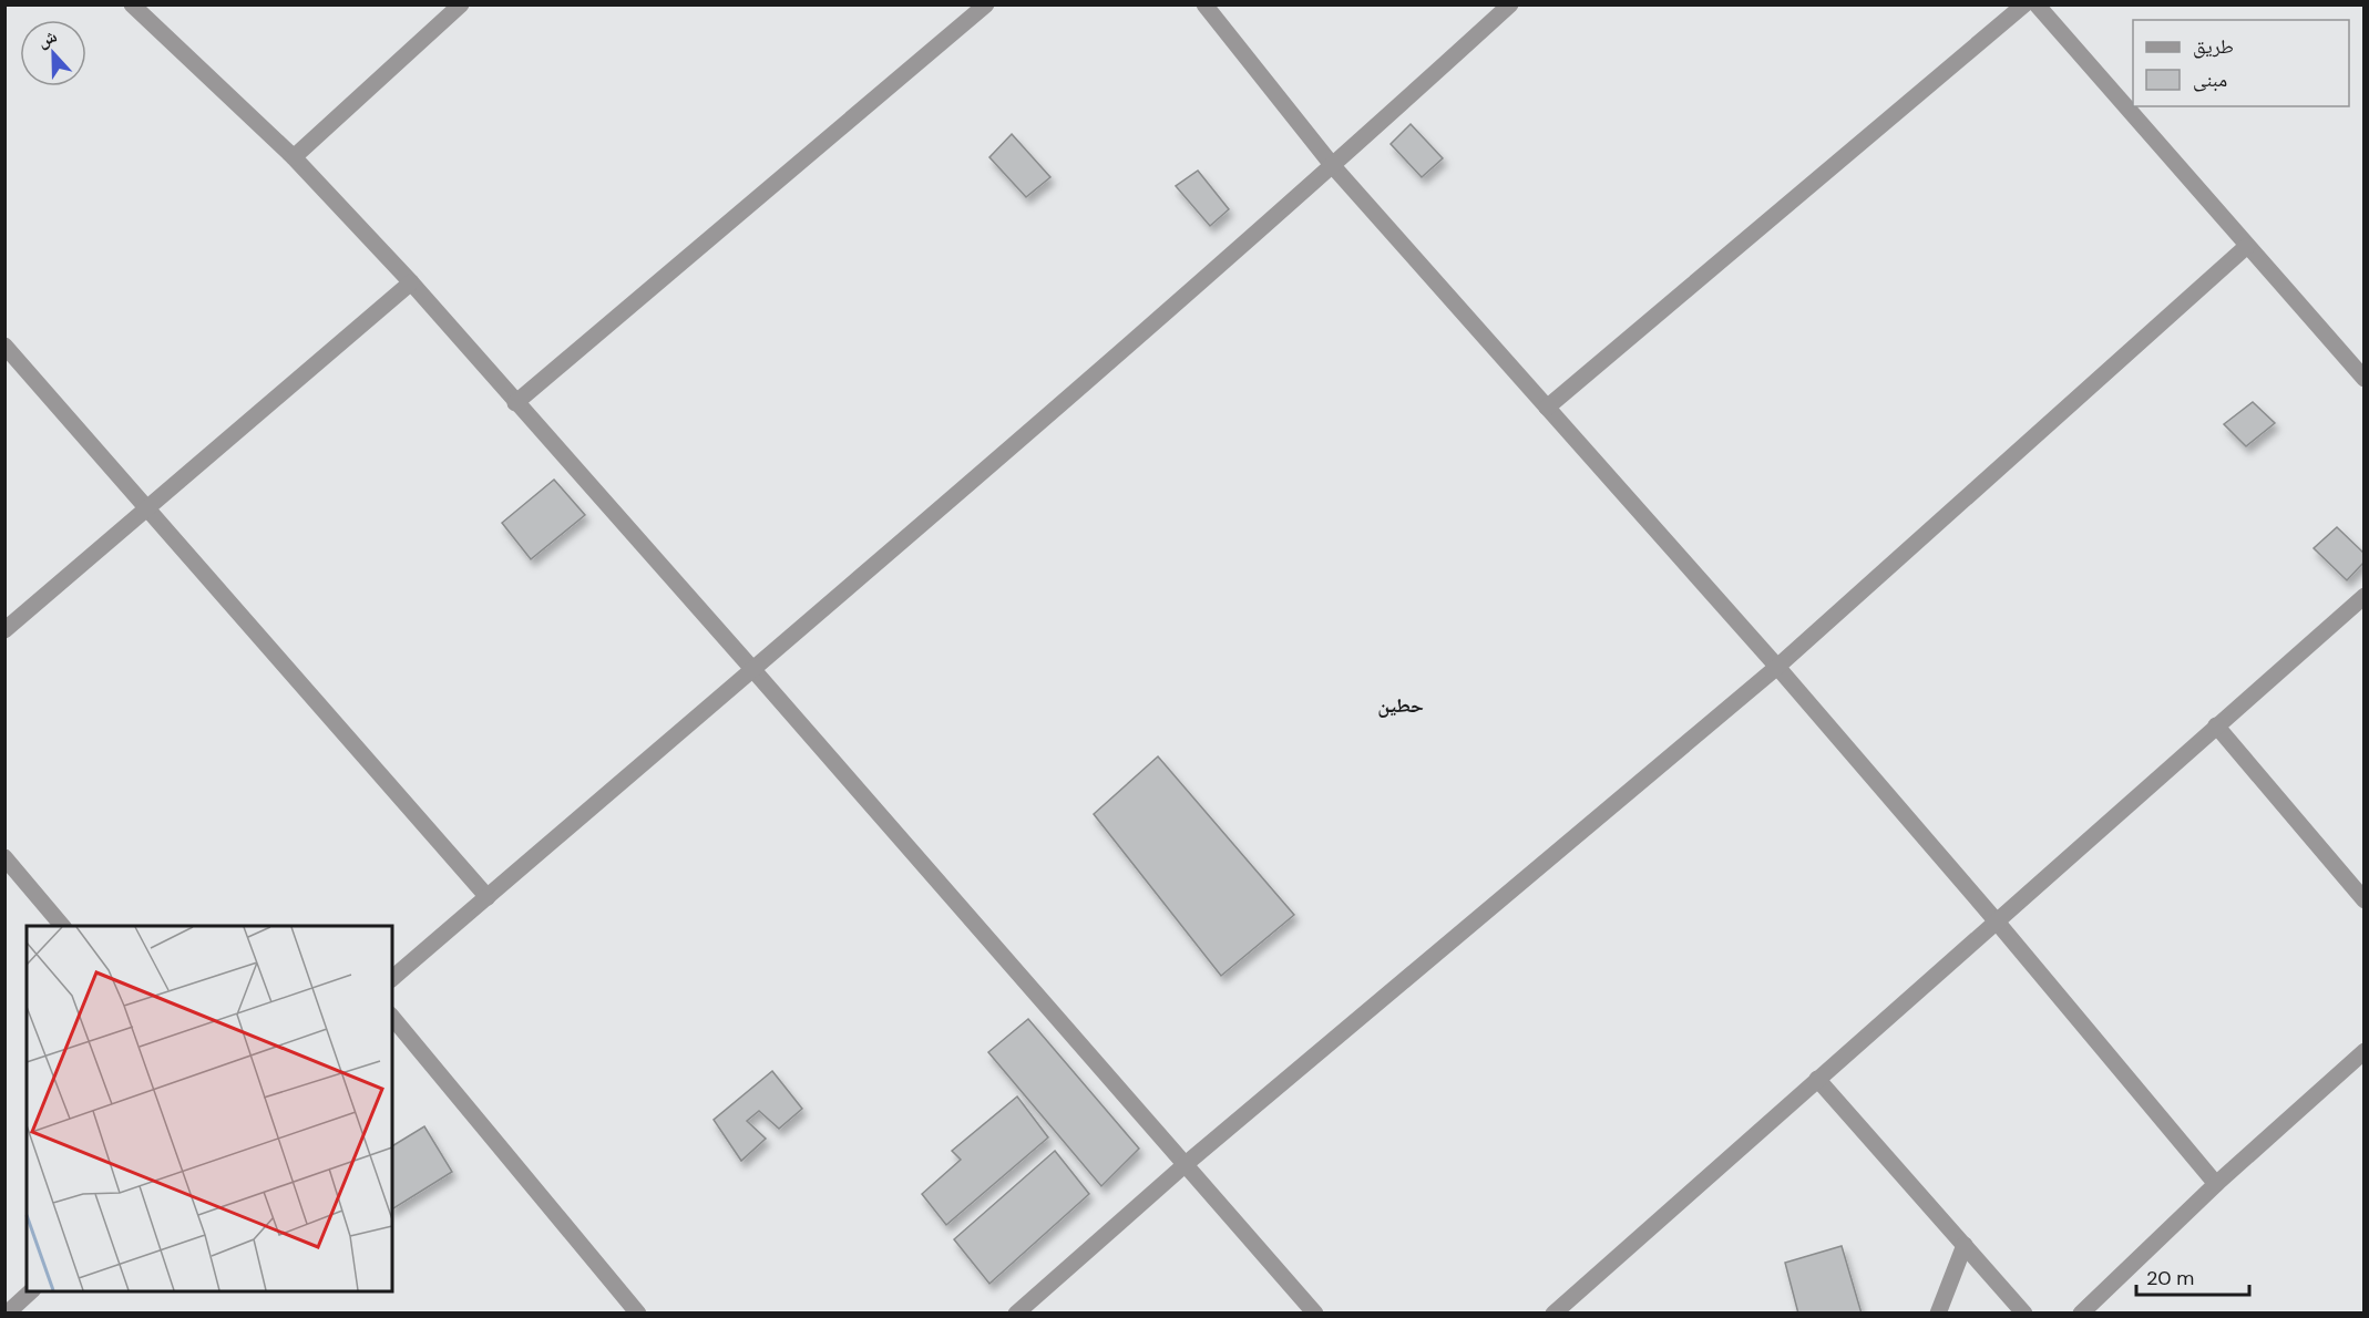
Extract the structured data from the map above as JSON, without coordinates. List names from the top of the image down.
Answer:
{
  "districts": ["حطين"],
  "legend": ["طريق", "مبنى"],
  "scale_bar": "20 m",
  "north": "top"
}
